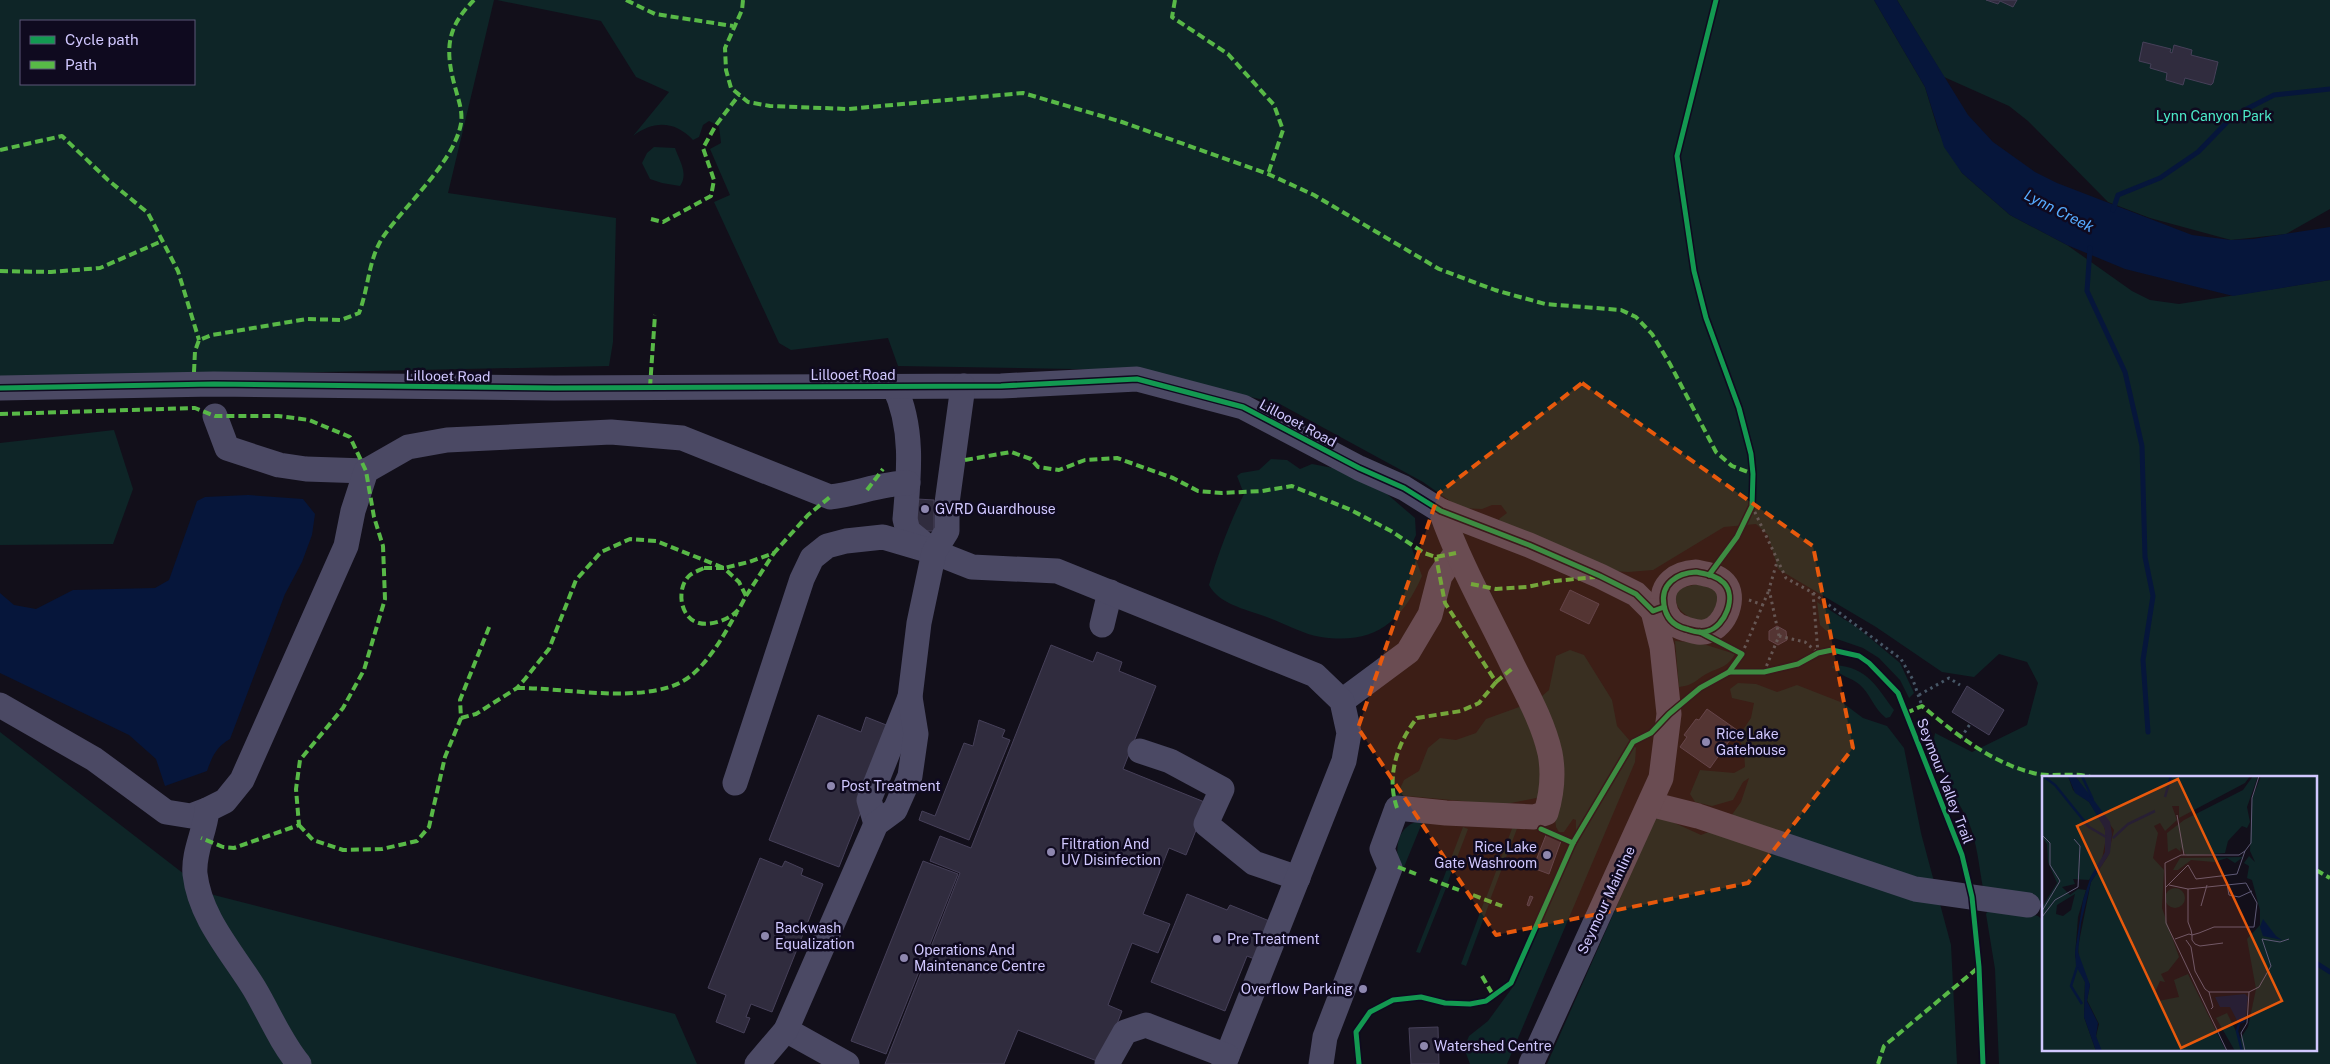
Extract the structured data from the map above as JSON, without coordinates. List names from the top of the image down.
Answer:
{
  "streets": {
    "street": ["Lillooet Road", "Seymour Mainline"],
    "cycle path": ["Seymour Valley Trail"]
  },
  "crossings": [
    ["Lillooet Road", "Seymour Mainline"]
  ],
  "water": ["Lynn Creek"],
  "parks": ["Lynn Canyon Park"],
  "places": [
    "GVRD Guardhouse",
    "Rice Lake Gatehouse",
    "Post Treatment",
    "Filtration And UV Disinfection",
    "Rice Lake Gate Washroom",
    "Backwash Equalization",
    "Pre Treatment",
    "Operations And Maintenance Centre",
    "Overflow Parking",
    "Watershed Centre"
  ],
  "legend": ["Cycle path", "Path"]
}
